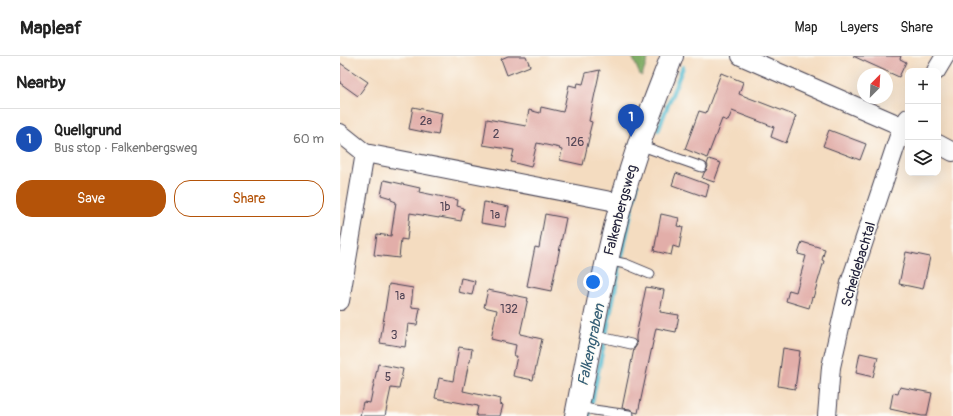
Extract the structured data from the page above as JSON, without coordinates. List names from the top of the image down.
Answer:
{
  "streets": {
    "street": ["Falkenbergsweg", "Scheidebachtal"]
  },
  "water": ["Falkengraben"],
  "house_numbers": [
    "2a",
    "2",
    "126",
    "1b",
    "1a",
    "1a",
    "132",
    "3",
    "5"
  ],
  "north": "top right",
  "page": {
    "header": "Mapleaf",
    "nav": ["Map", "Layers", "Share"],
    "heading": "Nearby",
    "map_buttons": ["+", "−"],
    "pins": "1",
    "list": [
      {
        "mark": "1",
        "name": "Quellgrund",
        "note": "Bus stop · Falkenbergsweg",
        "value": "60 m"
      }
    ],
    "buttons": ["Save", "Share"]
  }
}
